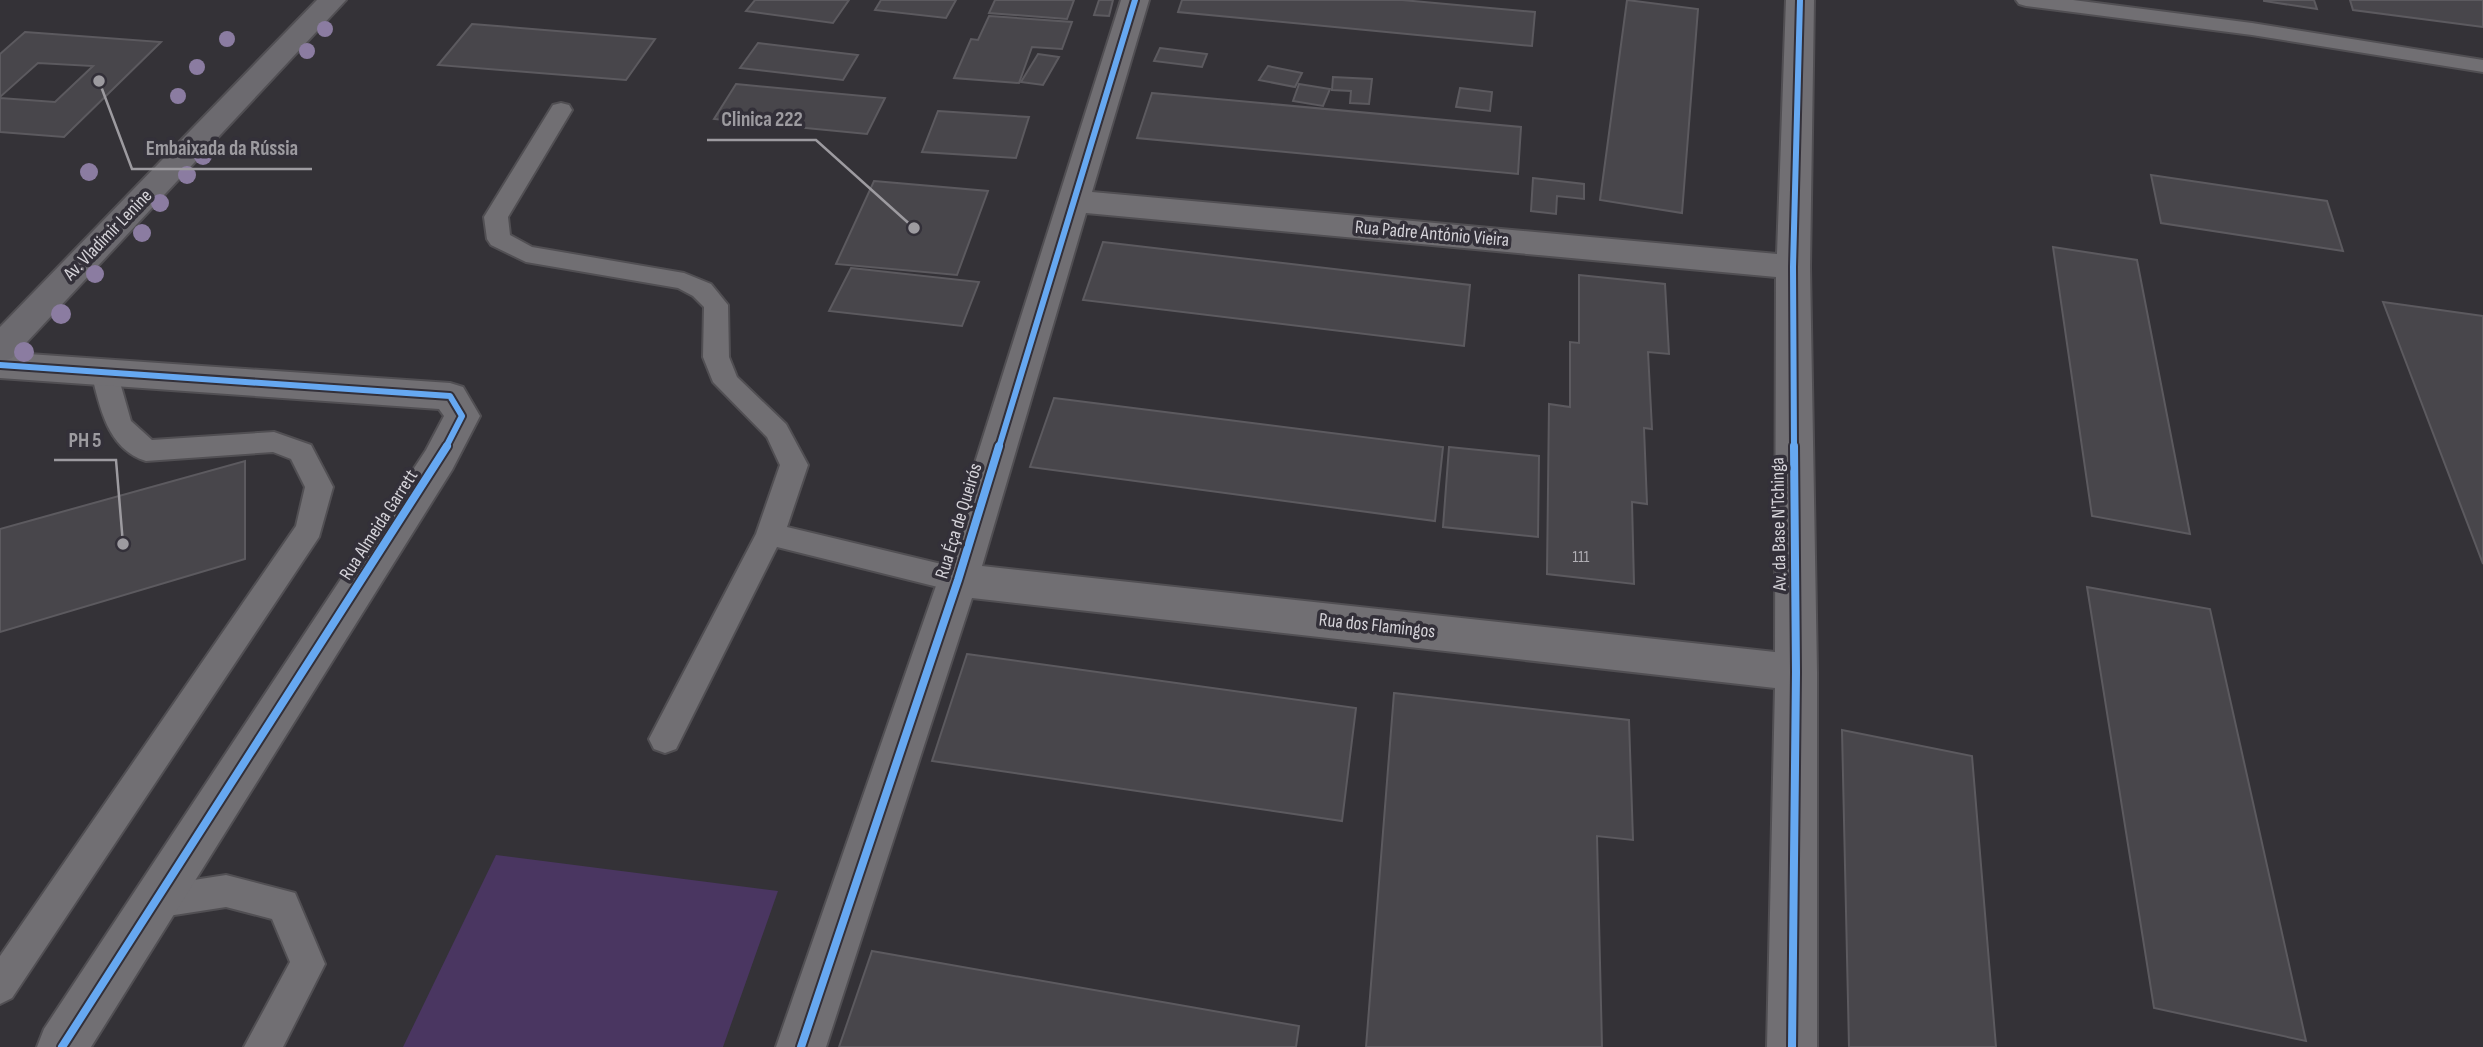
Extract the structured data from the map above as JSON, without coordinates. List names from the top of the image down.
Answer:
{
  "streets": {
    "main road": ["Av. Vladimir Lenine"],
    "street": [
      "Rua Padre António Vieira",
      "Rua Éça de Queirós",
      "Av. da Base N'Tchinga",
      "Rua Almeida Garrett",
      "Rua dos Flamingos"
    ]
  },
  "crossings": [
    ["Rua Padre António Vieira", "Rua Éça de Queirós"],
    ["Rua Padre António Vieira", "Av. da Base N'Tchinga"],
    ["Rua Éça de Queirós", "Rua dos Flamingos"],
    ["Av. da Base N'Tchinga", "Rua dos Flamingos"]
  ],
  "places": ["Embaixada da Rússia", "Clinica 222", "PH 5"],
  "house_numbers": ["111"]
}
